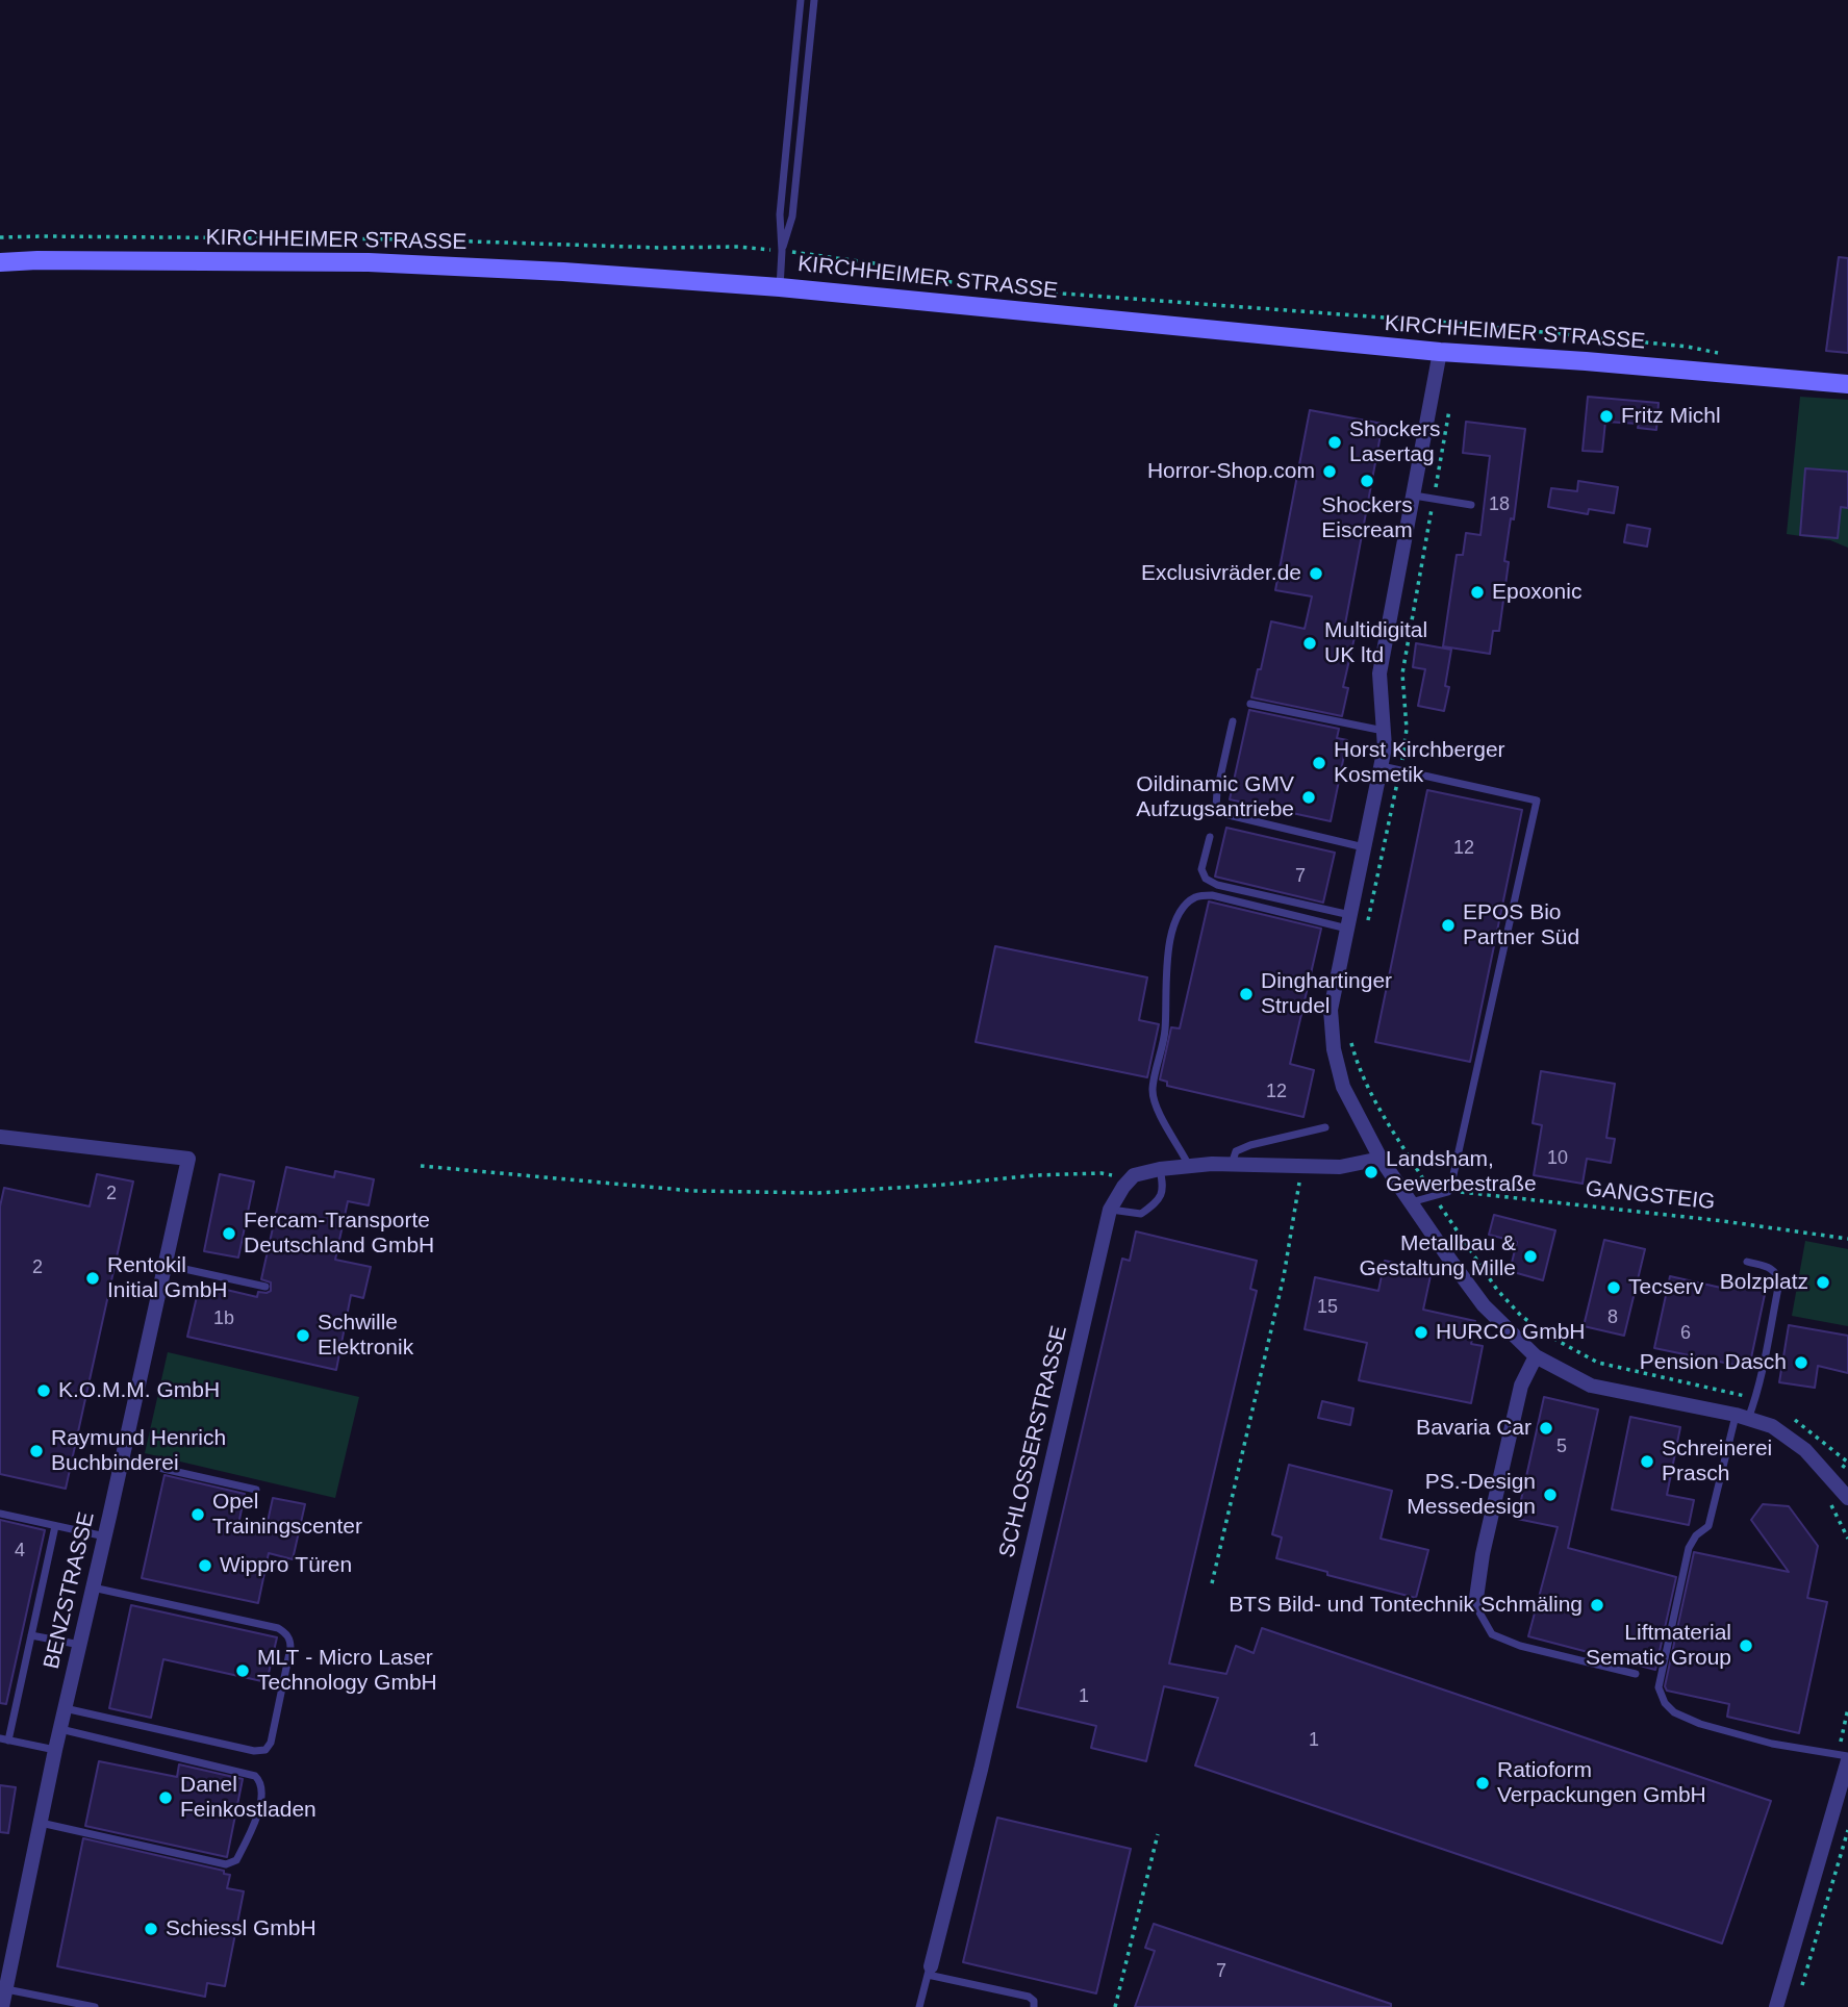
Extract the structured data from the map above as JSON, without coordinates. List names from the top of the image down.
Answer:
{
  "streets": {
    "main road": ["KIRCHHEIMER STRASSE"],
    "street": ["SCHLOSSERSTRASSE", "BENZSTRASSE"],
    "path": ["GANGSTEIG"]
  },
  "places": [
    "Fritz Michl",
    "Shockers Lasertag",
    "Horror-Shop.com",
    "Shockers Eiscream",
    "Exclusivräder.de",
    "Epoxonic",
    "Multidigital UK ltd",
    "Horst Kirchberger Kosmetik",
    "Oildinamic GMV Aufzugsantriebe",
    "EPOS Bio Partner Süd",
    "Dinghartinger Strudel",
    "Landsham, Gewerbestraße",
    "Fercam-Transporte Deutschland GmbH",
    "Metallbau & Gestaltung Mille",
    "Rentokil Initial GmbH",
    "Bolzplatz",
    "Tecserv",
    "HURCO GmbH",
    "Schwille Elektronik",
    "Pension Dasch",
    "K.O.M.M. GmbH",
    "Bavaria Car",
    "Raymund Henrich Buchbinderei",
    "Schreinerei Prasch",
    "PS.-Design Messedesign",
    "Opel Trainingscenter",
    "Wippro Türen",
    "BTS Bild- und Tontechnik Schmäling",
    "Liftmaterial Sematic Group",
    "MLT - Micro Laser Technology GmbH",
    "Ratioform Verpackungen GmbH",
    "Danel Feinkostladen",
    "Schiessl GmbH"
  ],
  "house_numbers": [
    "18",
    "12",
    "7",
    "12",
    "10",
    "2",
    "2",
    "15",
    "8",
    "1b",
    "6",
    "5",
    "4",
    "1",
    "1",
    "7"
  ]
}
